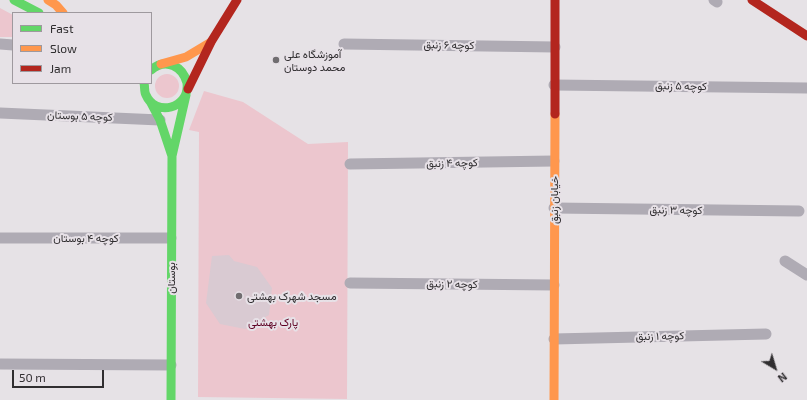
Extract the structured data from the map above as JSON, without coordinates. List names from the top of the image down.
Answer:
{
  "streets": {
    "street": [
      "کوچه ۶ زنبق",
      "کوچه ۵ زنبق",
      "کوچه ۵ بوستان",
      "کوچه ۴ زنبق",
      "خیابان زنبق",
      "کوچه ۳ زنبق",
      "کوچه ۴ بوستان",
      "بوستان",
      "کوچه ۲ زنبق",
      "کوچه ۱ زنبق"
    ]
  },
  "crossings": [
    ["کوچه ۶ زنبق", "خیابان زنبق"],
    ["کوچه ۵ زنبق", "خیابان زنبق"],
    ["کوچه ۴ زنبق", "خیابان زنبق"],
    ["خیابان زنبق", "کوچه ۳ زنبق"],
    ["خیابان زنبق", "کوچه ۲ زنبق"],
    ["خیابان زنبق", "کوچه ۱ زنبق"],
    ["کوچه ۴ بوستان", "بوستان"]
  ],
  "parks": ["پارک بهشتی"],
  "places": ["آموزشگاه علی محمد دوستان", "مسجد شهرک بهشتی"],
  "legend": ["Fast", "Slow", "Jam"],
  "scale_bar": "50 m",
  "north": "bottom right"
}
